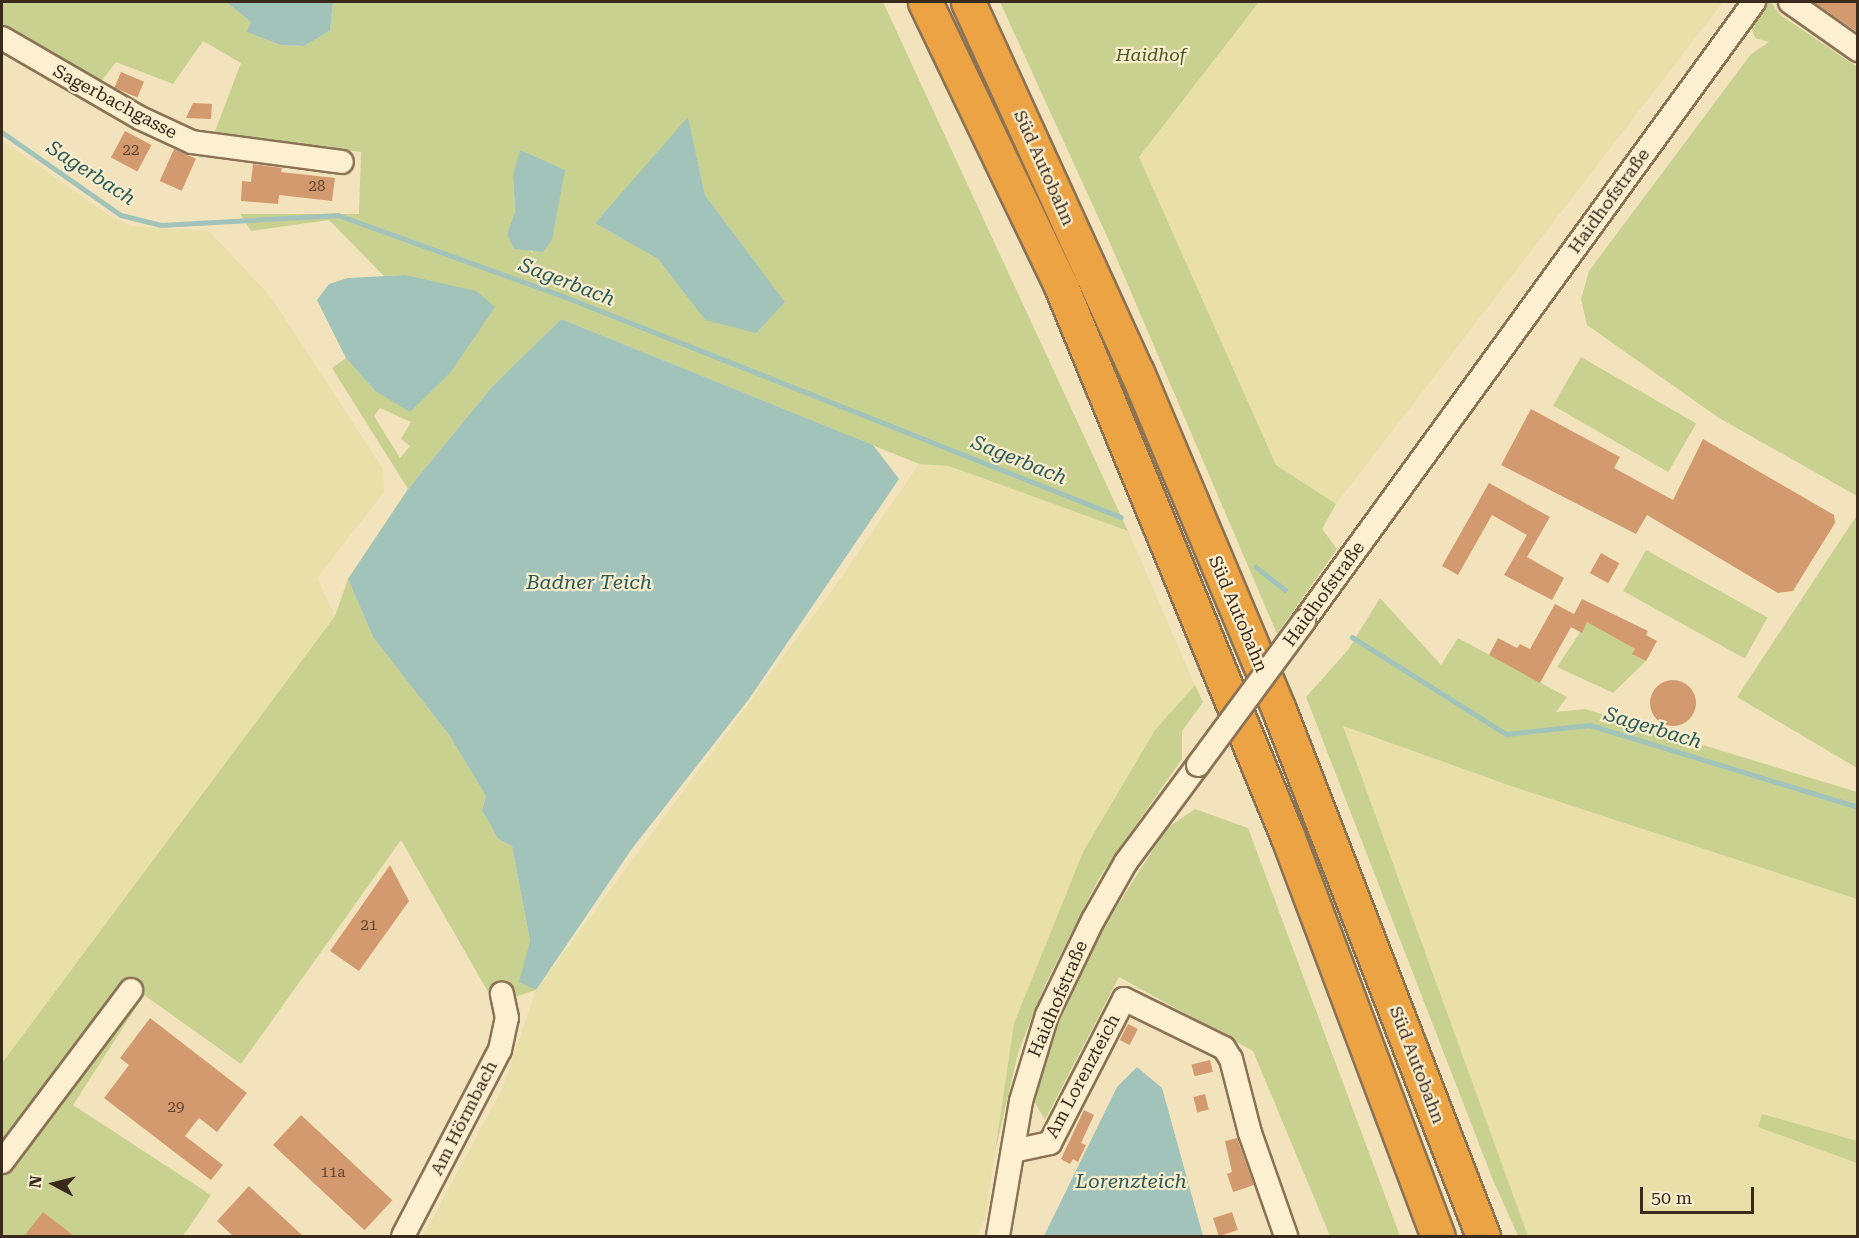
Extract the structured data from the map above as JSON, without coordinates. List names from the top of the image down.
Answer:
{
  "streets": {
    "highway": ["Süd Autobahn"],
    "street": [
      "Sagerbachgasse",
      "Haidhofstraße",
      "Am Lorenzteich",
      "Am Hörmbach"
    ]
  },
  "crossings": [
    ["Haidhofstraße", "Am Lorenzteich"]
  ],
  "water": ["Sagerbach", "Badner Teich", "Lorenzteich"],
  "parks": ["Haidhof"],
  "house_numbers": [
    "22",
    "28",
    "21",
    "29",
    "11a"
  ],
  "scale_bar": "50 m",
  "north": "left"
}
